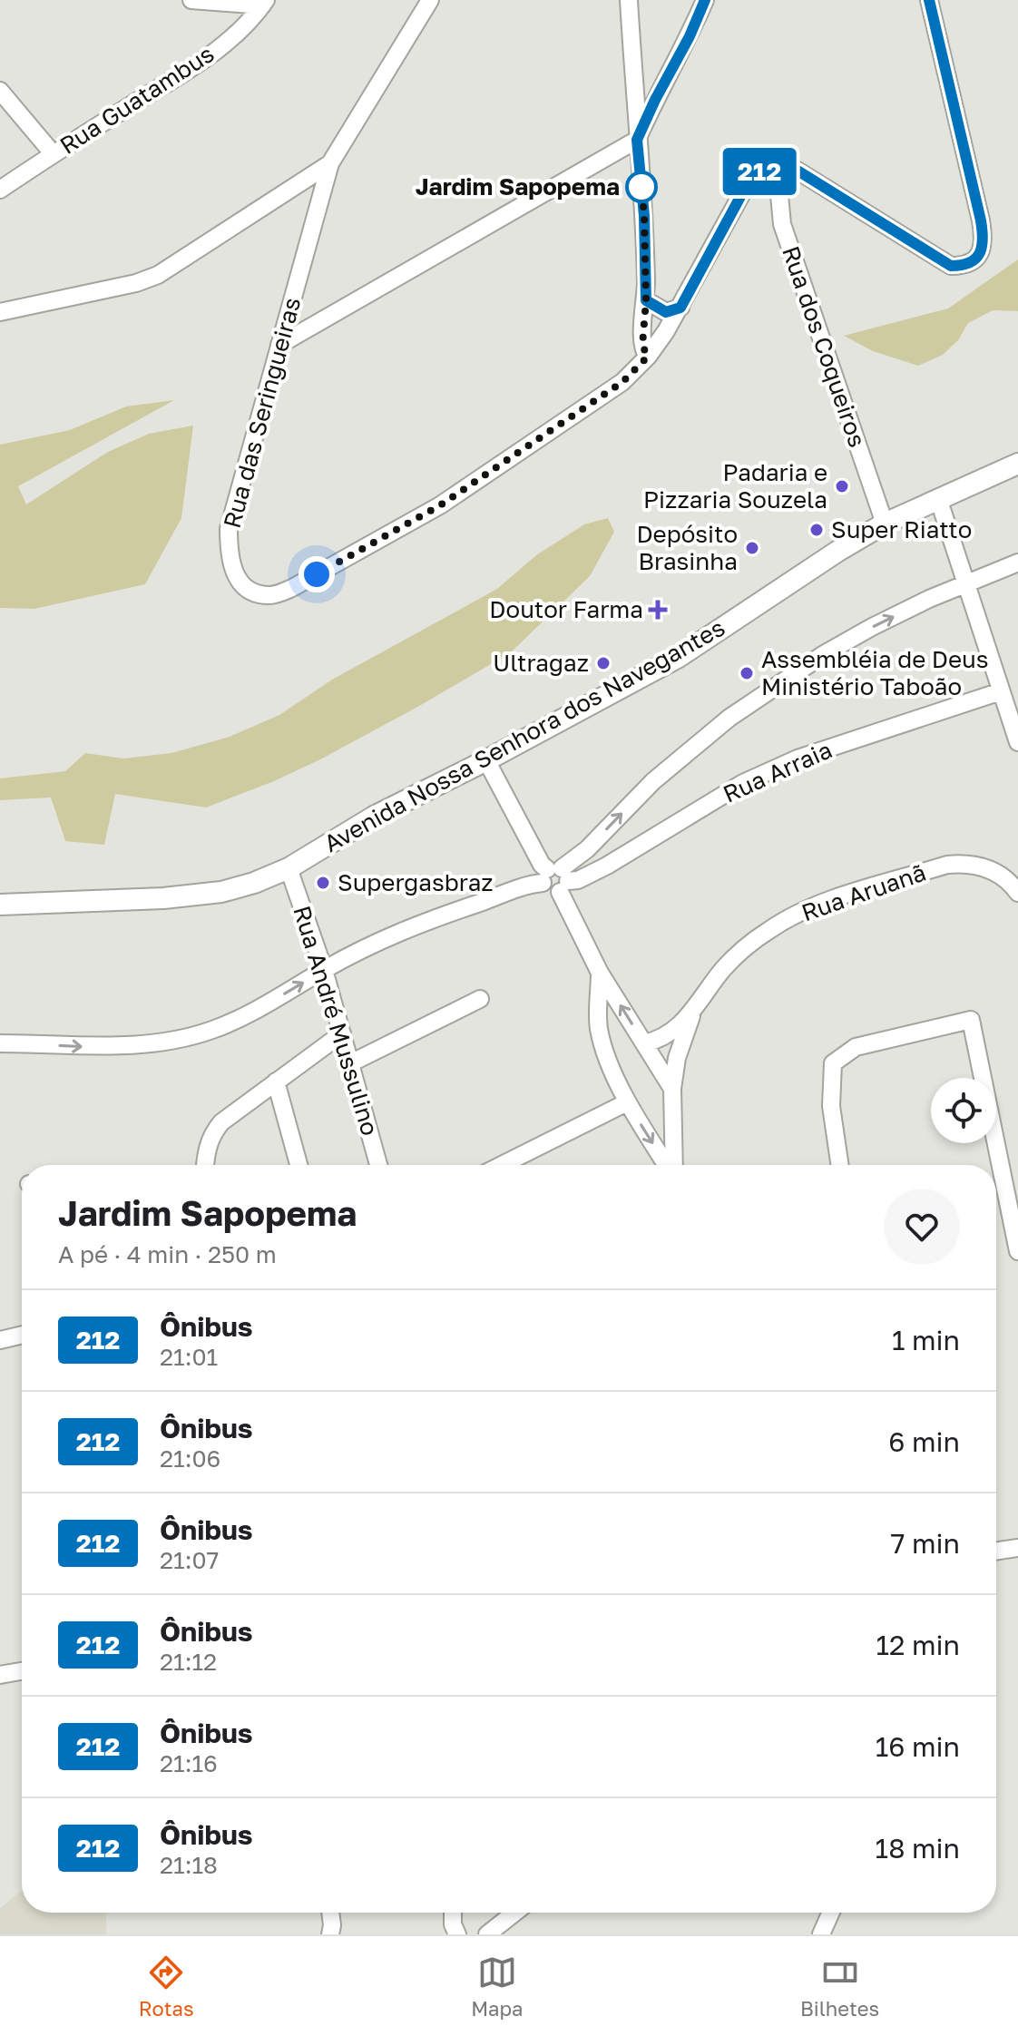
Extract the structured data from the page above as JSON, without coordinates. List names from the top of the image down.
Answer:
{
  "streets": {
    "main road": ["Avenida Nossa Senhora dos Navegantes"],
    "street": [
      "Rua Guatambus",
      "Rua dos Coqueiros",
      "Rua das Seringueiras",
      "Rua Arraia",
      "Rua Aruanã",
      "Rua André Mussulino"
    ]
  },
  "crossings": [
    ["Rua dos Coqueiros", "Rua das Seringueiras"],
    ["Rua dos Coqueiros", "Avenida Nossa Senhora dos Navegantes"],
    ["Avenida Nossa Senhora dos Navegantes", "Rua André Mussulino"],
    ["Rua Arraia", "Rua André Mussulino"]
  ],
  "places": {
    "other": [
      "Jardim Sapopema",
      "Padaria e Pizzaria Souzela",
      "Super Riatto",
      "Depósito Brasinha",
      "Ultragaz",
      "Assembléia de Deus Ministério Taboão",
      "Supergasbraz"
    ],
    "health": ["Doutor Farma"]
  },
  "lines": ["bus line 212"],
  "page": {
    "on_map": "212",
    "heading": ["Jardim Sapopema", "A pé · 4 min · 250 m"],
    "list": [
      {
        "mark": "212",
        "name": "Ônibus",
        "note": "21:01",
        "value": "1 min"
      },
      {
        "mark": "212",
        "name": "Ônibus",
        "note": "21:06",
        "value": "6 min"
      },
      {
        "mark": "212",
        "name": "Ônibus",
        "note": "21:07",
        "value": "7 min"
      },
      {
        "mark": "212",
        "name": "Ônibus",
        "note": "21:12",
        "value": "12 min"
      },
      {
        "mark": "212",
        "name": "Ônibus",
        "note": "21:16",
        "value": "16 min"
      },
      {
        "mark": "212",
        "name": "Ônibus",
        "note": "21:18",
        "value": "18 min"
      }
    ],
    "tabs": ["Rotas", "Mapa", "Bilhetes"]
  }
}
